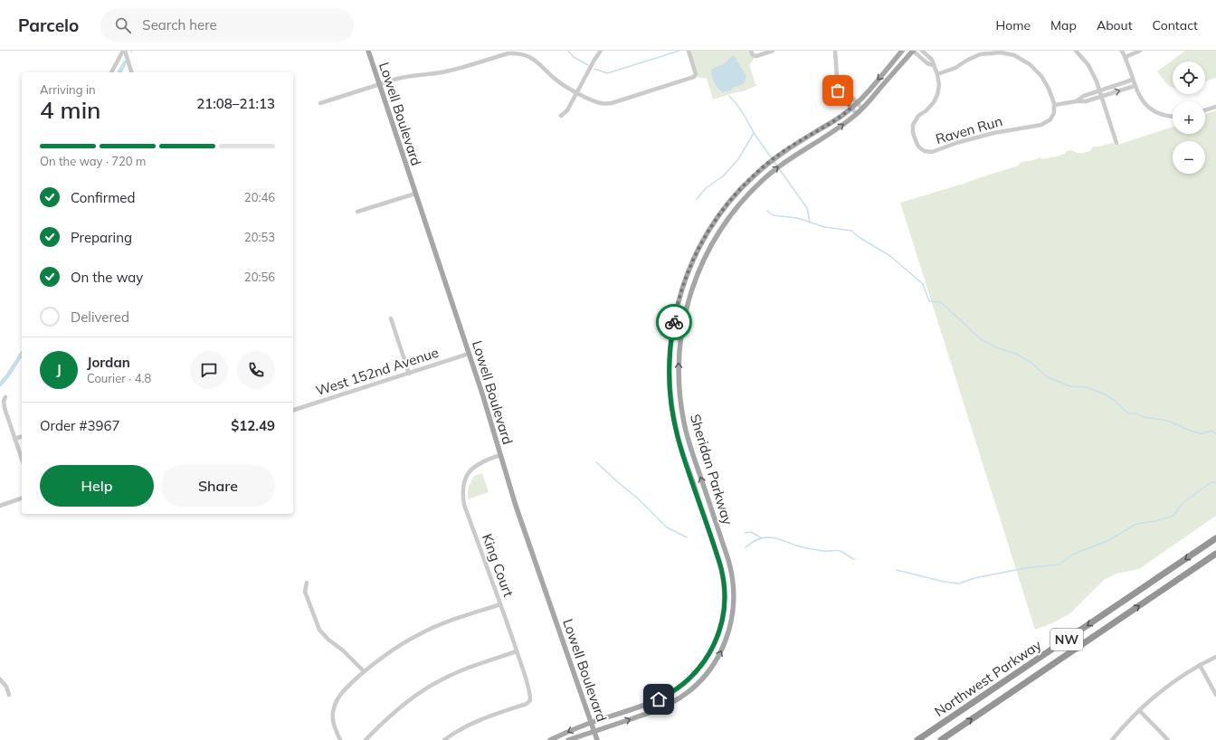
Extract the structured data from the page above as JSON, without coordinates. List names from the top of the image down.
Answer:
{
  "streets": {
    "highway": ["NW", "Northwest Parkway"],
    "main road": ["Lowell Boulevard", "Sheridan Parkway"],
    "street": ["Raven Run", "West 152nd Avenue", "King Court"]
  },
  "crossings": [
    ["Lowell Boulevard", "West 152nd Avenue"],
    ["Lowell Boulevard", "Sheridan Parkway"],
    ["Lowell Boulevard", "King Court"],
    ["Raven Run", "Sheridan Parkway"]
  ],
  "page": {
    "header": "Parcelo",
    "search": "Search here",
    "nav": [
      "Home",
      "Map",
      "About",
      "Contact"
    ],
    "map_buttons": ["+", "−"],
    "heading": ["4 min", "Arriving in", "21:08–21:13"],
    "panel": [
      "Jordan",
      "Courier · 4.8",
      "Order #3967",
      "$12.49"
    ],
    "bar": "On the way · 720 m",
    "list": [
      ["Confirmed", "20:46"],
      ["Preparing", "20:53"],
      ["On the way", "20:56"],
      "Delivered"
    ],
    "round": "J",
    "buttons": ["Help", "Share"]
  }
}
